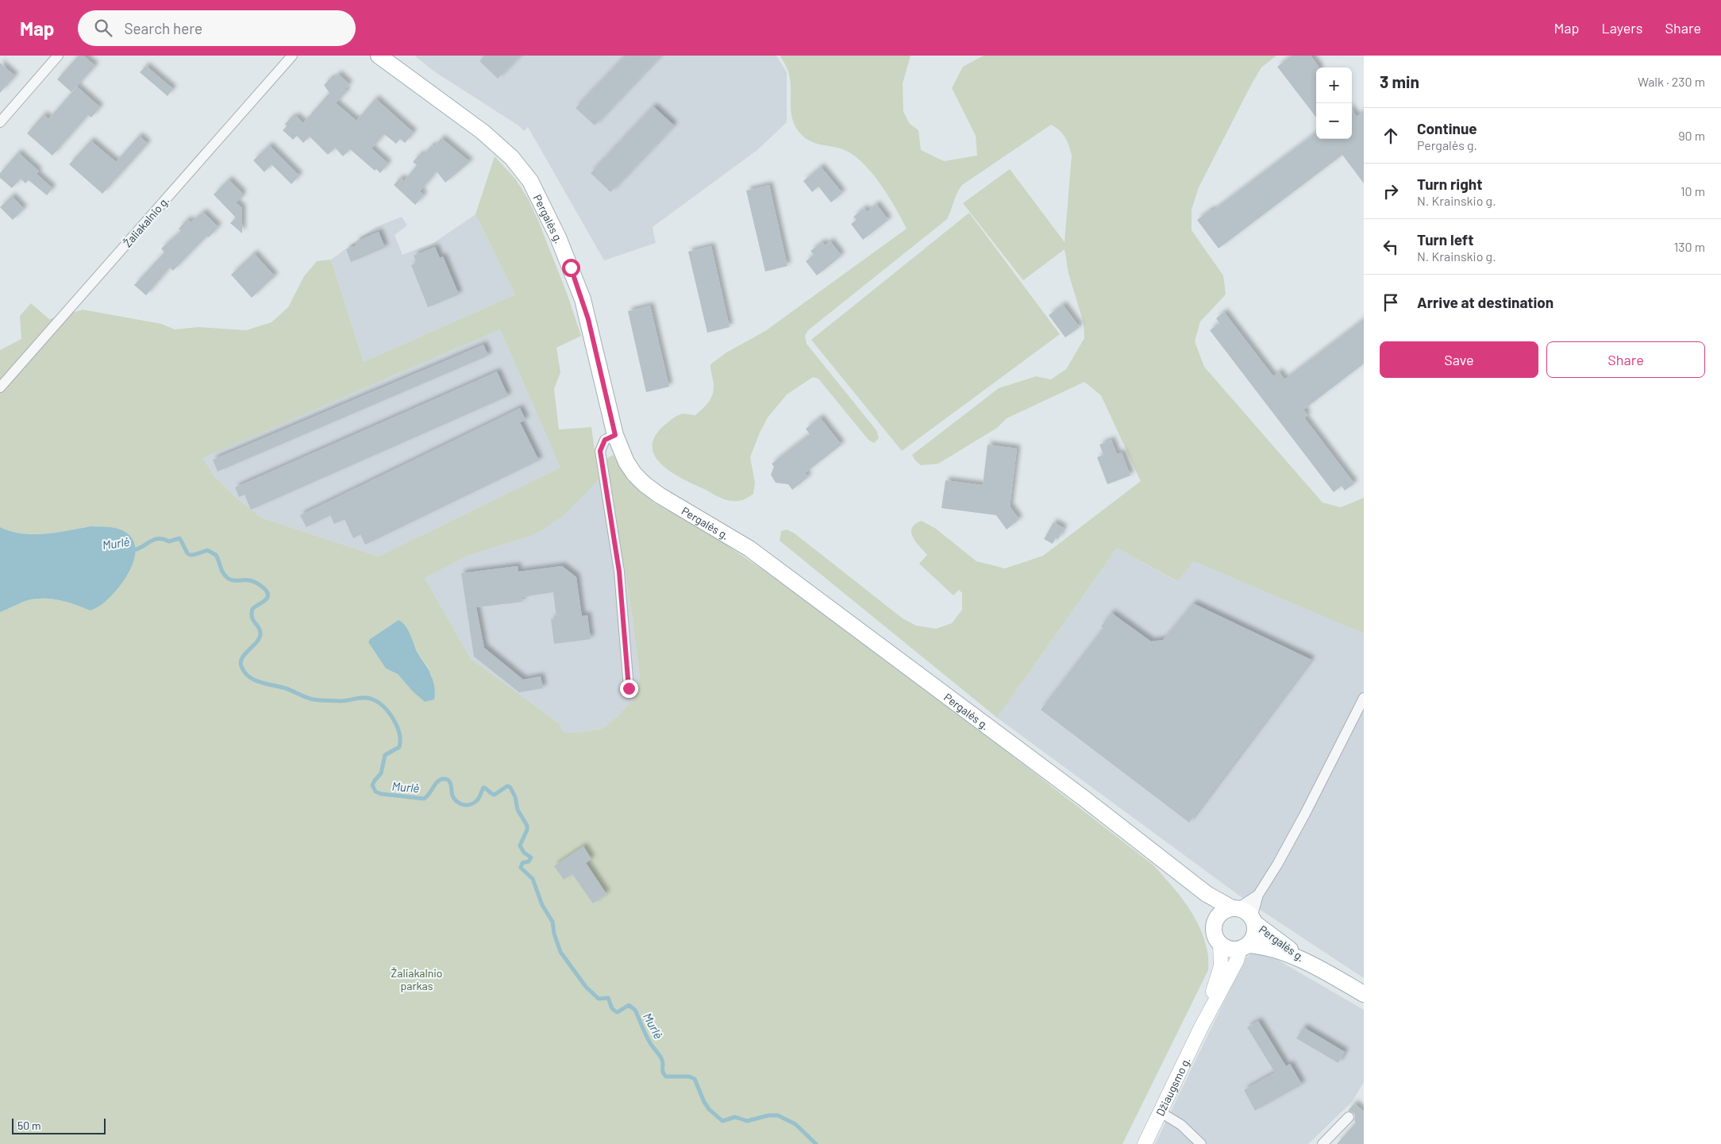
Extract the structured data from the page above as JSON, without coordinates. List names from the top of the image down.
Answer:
{
  "streets": {
    "main road": ["Pergalės g."],
    "street": ["Žaliakalnio g.", "Džiaugsmo g."]
  },
  "crossings": [
    ["Pergalės g.", "Džiaugsmo g."]
  ],
  "water": ["Murlė"],
  "parks": ["Žaliakalnio parkas"],
  "scale_bar": "50 m",
  "page": {
    "header": "Map",
    "search": "Search here",
    "nav": ["Map", "Layers", "Share"],
    "heading": ["3 min", "Walk · 230 m"],
    "map_buttons": ["+", "−"],
    "list": [
      ["Continue", "Pergalės g.", "90 m"],
      ["Turn right", "N. Krainskio g.", "10 m"],
      ["Turn left", "N. Krainskio g.", "130 m"],
      "Arrive at destination"
    ],
    "buttons": ["Save", "Share"],
    "scale": "50 m"
  }
}
